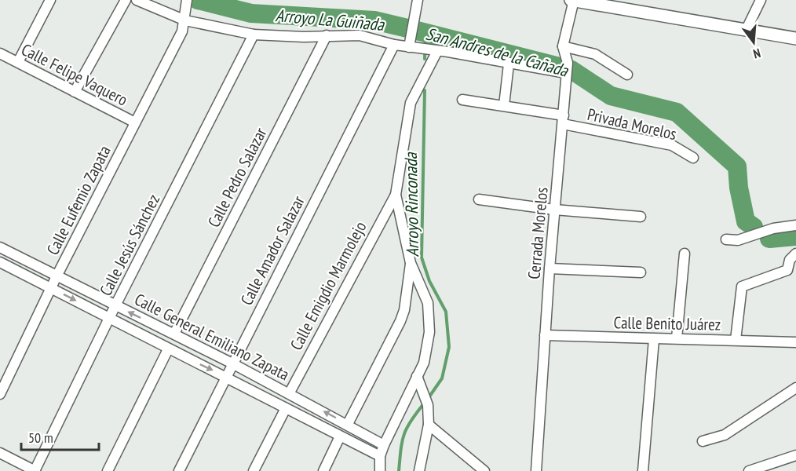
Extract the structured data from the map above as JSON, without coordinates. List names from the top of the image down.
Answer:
{
  "streets": {
    "street": [
      "Calle Felipe Vaquero",
      "Privada Morelos",
      "Calle Pedro Salazar",
      "Calle Eufemio Zapata",
      "Cerrada Morelos",
      "Calle Jesús Sánchez",
      "Calle Amador Salazar",
      "Calle Emigdio Marmolejo",
      "Calle Benito Juárez",
      "Calle General Emiliano Zapata"
    ]
  },
  "crossings": [
    ["Calle Felipe Vaquero", "Calle Eufemio Zapata"],
    ["Privada Morelos", "Cerrada Morelos"],
    ["Calle Pedro Salazar", "Calle General Emiliano Zapata"],
    ["Calle Eufemio Zapata", "Calle General Emiliano Zapata"],
    ["Cerrada Morelos", "Calle Benito Juárez"],
    ["Calle Jesús Sánchez", "Calle General Emiliano Zapata"],
    ["Calle Amador Salazar", "Calle General Emiliano Zapata"],
    ["Calle Emigdio Marmolejo", "Calle General Emiliano Zapata"]
  ],
  "water": ["Arroyo La Guiñada", "San Andres de la Cañada", "Arroyo Rinconada"],
  "scale_bar": "50 m",
  "north": "bottom"
}
